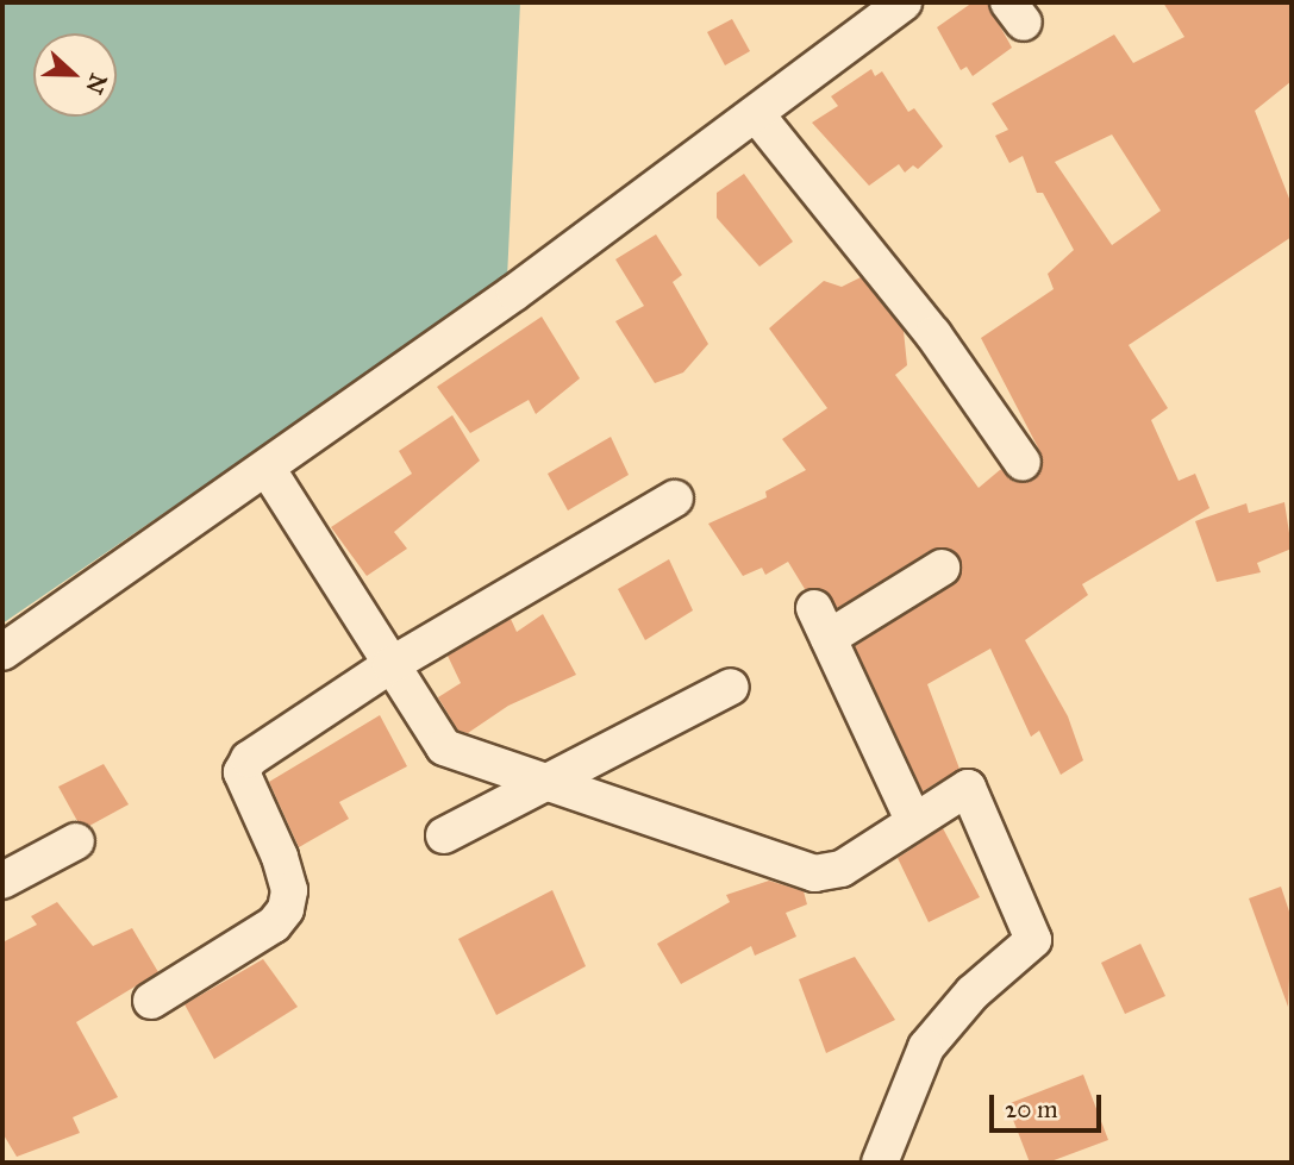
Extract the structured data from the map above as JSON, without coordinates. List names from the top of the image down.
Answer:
{
  "scale_bar": "20 m",
  "north": "right"
}
